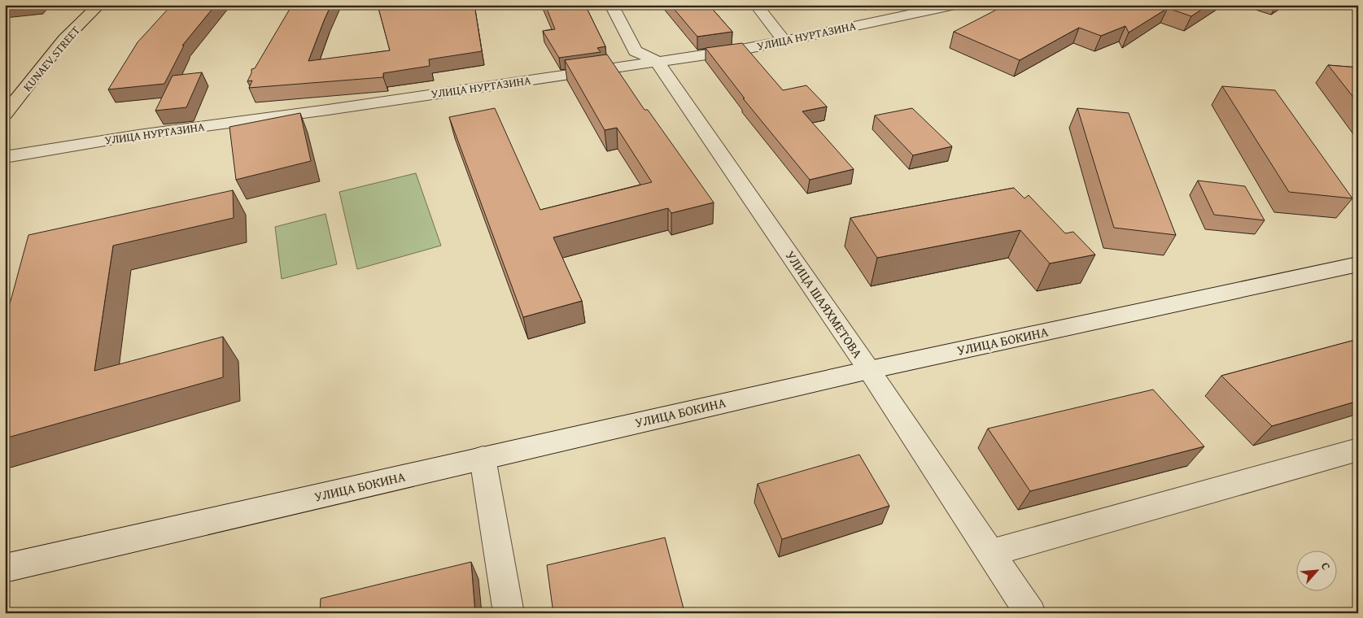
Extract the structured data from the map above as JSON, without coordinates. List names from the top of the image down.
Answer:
{
  "streets": {
    "main road": ["KUNAEV STREET"],
    "street": ["УЛИЦА НУРТАЗИНА", "УЛИЦА ШАЯХМЕТОВА", "УЛИЦА БОКИНА"]
  },
  "crossings": [
    ["УЛИЦА НУРТАЗИНА", "УЛИЦА ШАЯХМЕТОВА"],
    ["УЛИЦА ШАЯХМЕТОВА", "УЛИЦА БОКИНА"]
  ],
  "north": "top right"
}
